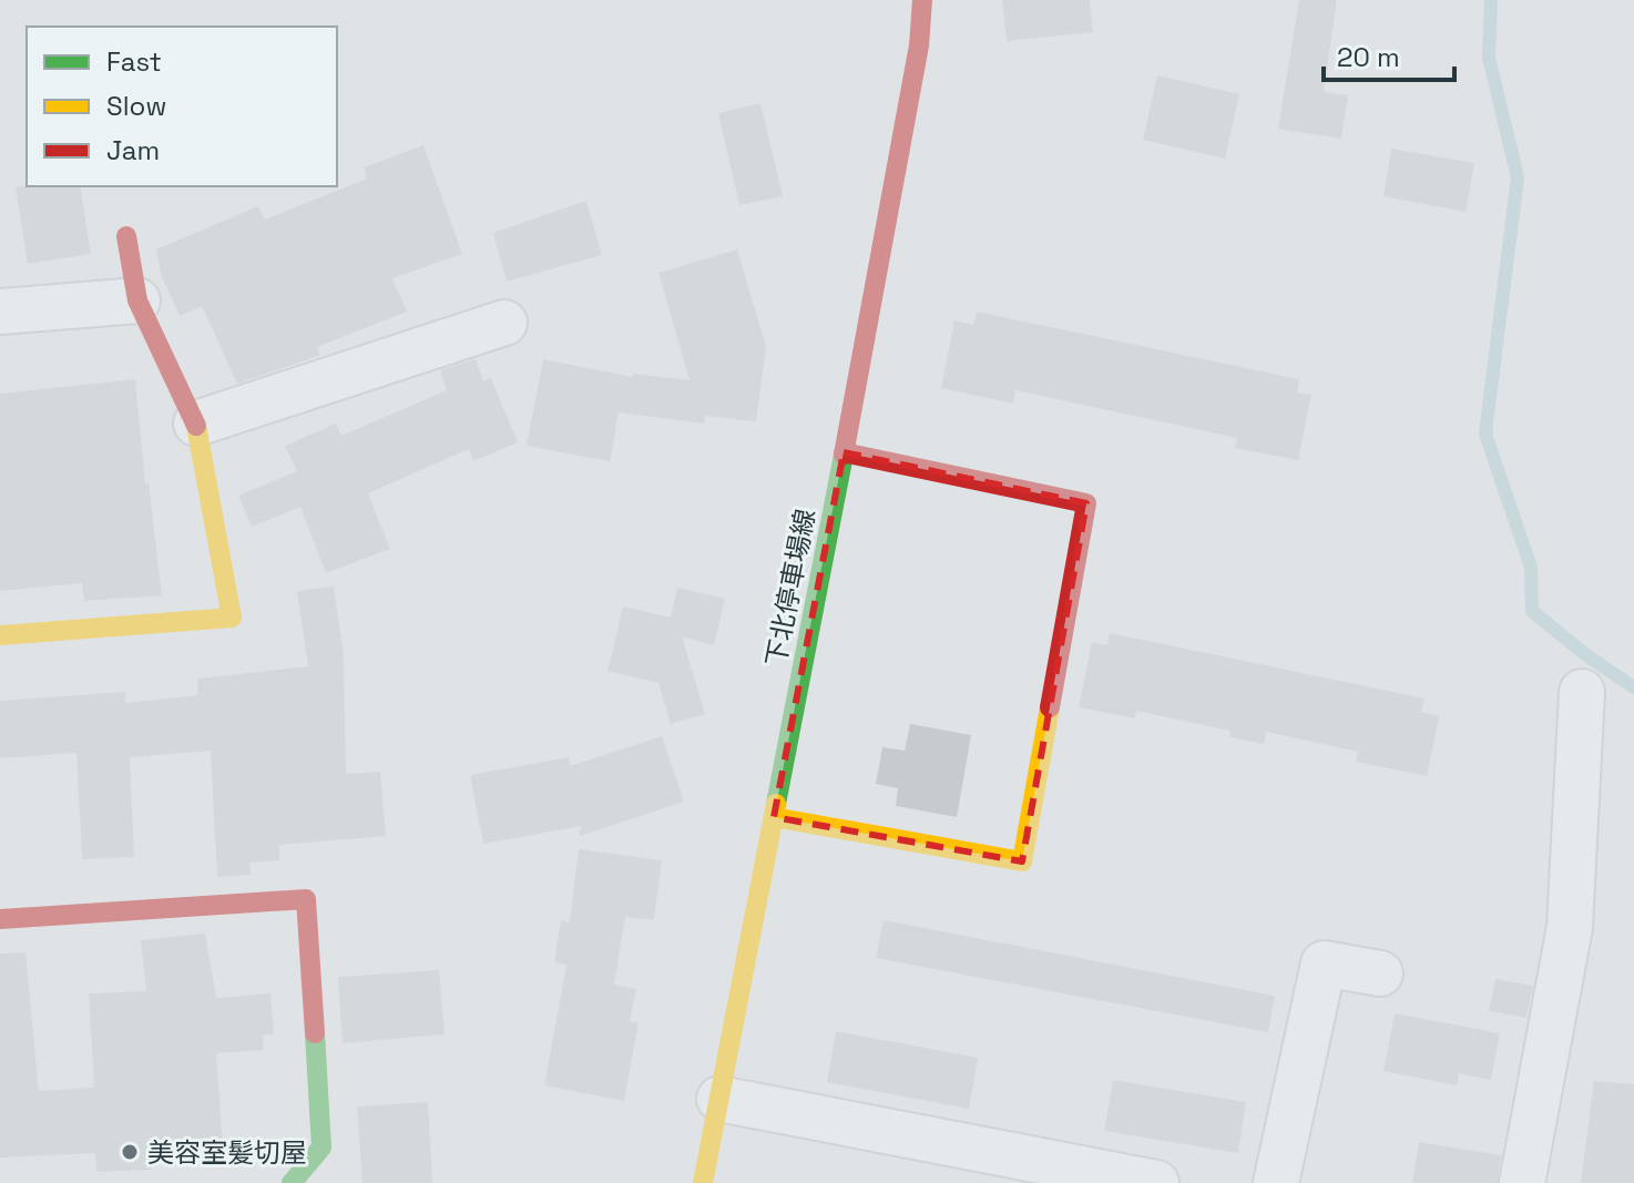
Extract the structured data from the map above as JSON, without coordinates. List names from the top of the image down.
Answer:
{
  "streets": {
    "street": ["下北停車場線"]
  },
  "places": ["美容室髪切屋"],
  "legend": ["Fast", "Slow", "Jam"],
  "scale_bar": "20 m"
}
